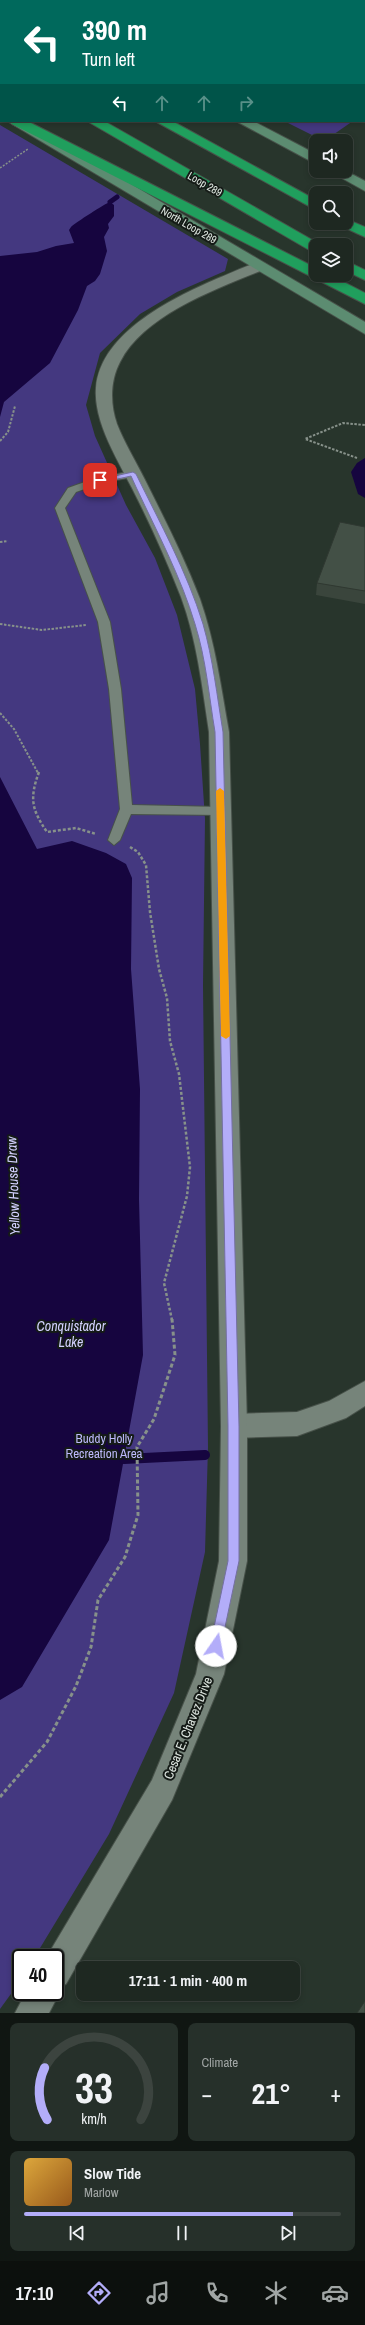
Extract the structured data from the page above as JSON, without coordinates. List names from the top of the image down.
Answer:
{
  "streets": {
    "highway": ["Loop 289"],
    "main road": ["North Loop 289"],
    "street": ["Cesar E. Chavez Drive"]
  },
  "crossings": [
    ["North Loop 289", "Cesar E. Chavez Drive"]
  ],
  "water": ["Yellow House Draw", "Conquistador Lake"],
  "parks": ["Buddy Holly Recreation Area"],
  "page": {
    "turn": ["390 m", "Turn left"],
    "limit": "40",
    "trip": "17:11 · 1 min · 400 m",
    "tile": "Climate",
    "heat": ["−", "21°", "+"],
    "song": ["Slow Tide", "Marlow"],
    "tabs": "17:10",
    "gauge": ["33", "km/h"]
  }
}
